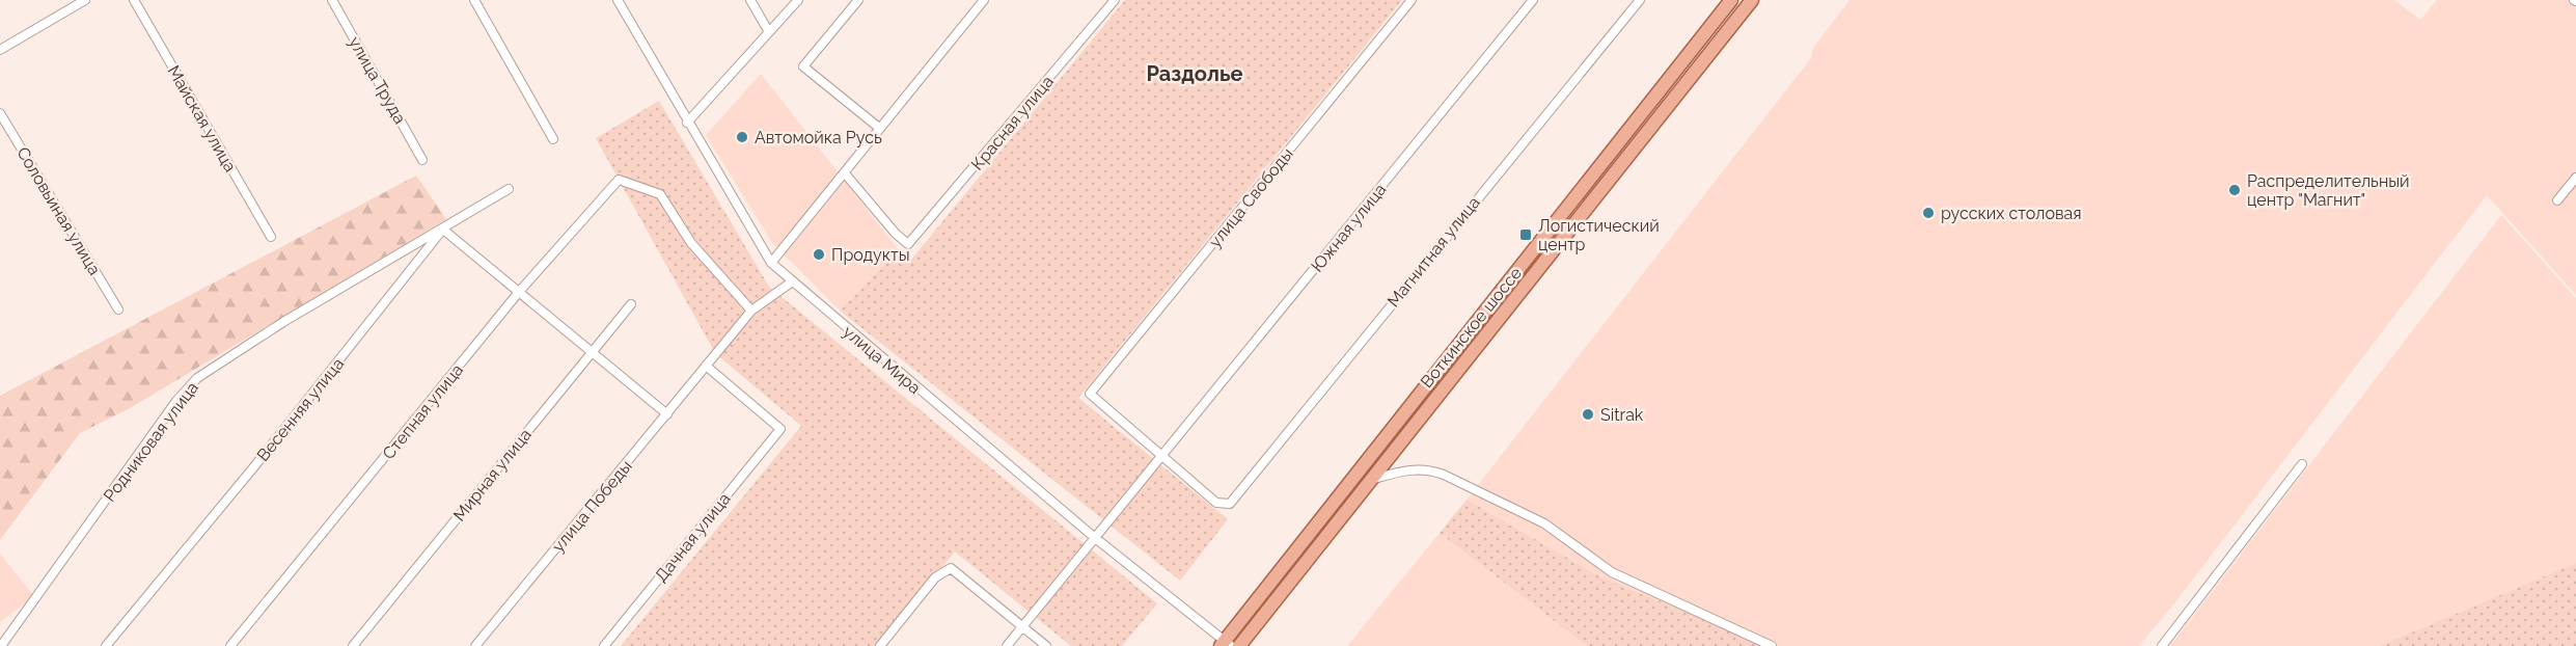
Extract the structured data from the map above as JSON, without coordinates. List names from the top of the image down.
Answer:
{
  "streets": {
    "main road": ["Воткинское шоссе"],
    "street": [
      "улица Труда",
      "Майская улица",
      "Красная улица",
      "улица Свободы",
      "Соловьиная улица",
      "Южная улица",
      "Магнитная улица",
      "улица Мира",
      "Весенняя улица",
      "Степная улица",
      "Родниковая улица",
      "Мирная улица",
      "улица Победы",
      "Дачная улица"
    ]
  },
  "crossings": [
    ["улица Свободы", "Южная улица"],
    ["улица Свободы", "Магнитная улица"],
    ["Южная улица", "Магнитная улица"],
    ["Южная улица", "улица Мира"],
    ["Воткинское шоссе", "улица Мира"],
    ["улица Мира", "улица Победы"],
    ["Весенняя улица", "Родниковая улица"],
    ["Степная улица", "улица Победы"],
    ["улица Победы", "Дачная улица"]
  ],
  "districts": ["Раздолье"],
  "places": {
    "other": [
      "Автомойка Русь",
      "Распределительный центр \"Магнит\"",
      "русских столовая",
      "Продукты",
      "Sitrak"
    ],
    "transit": ["Логистический центр"]
  }
}
